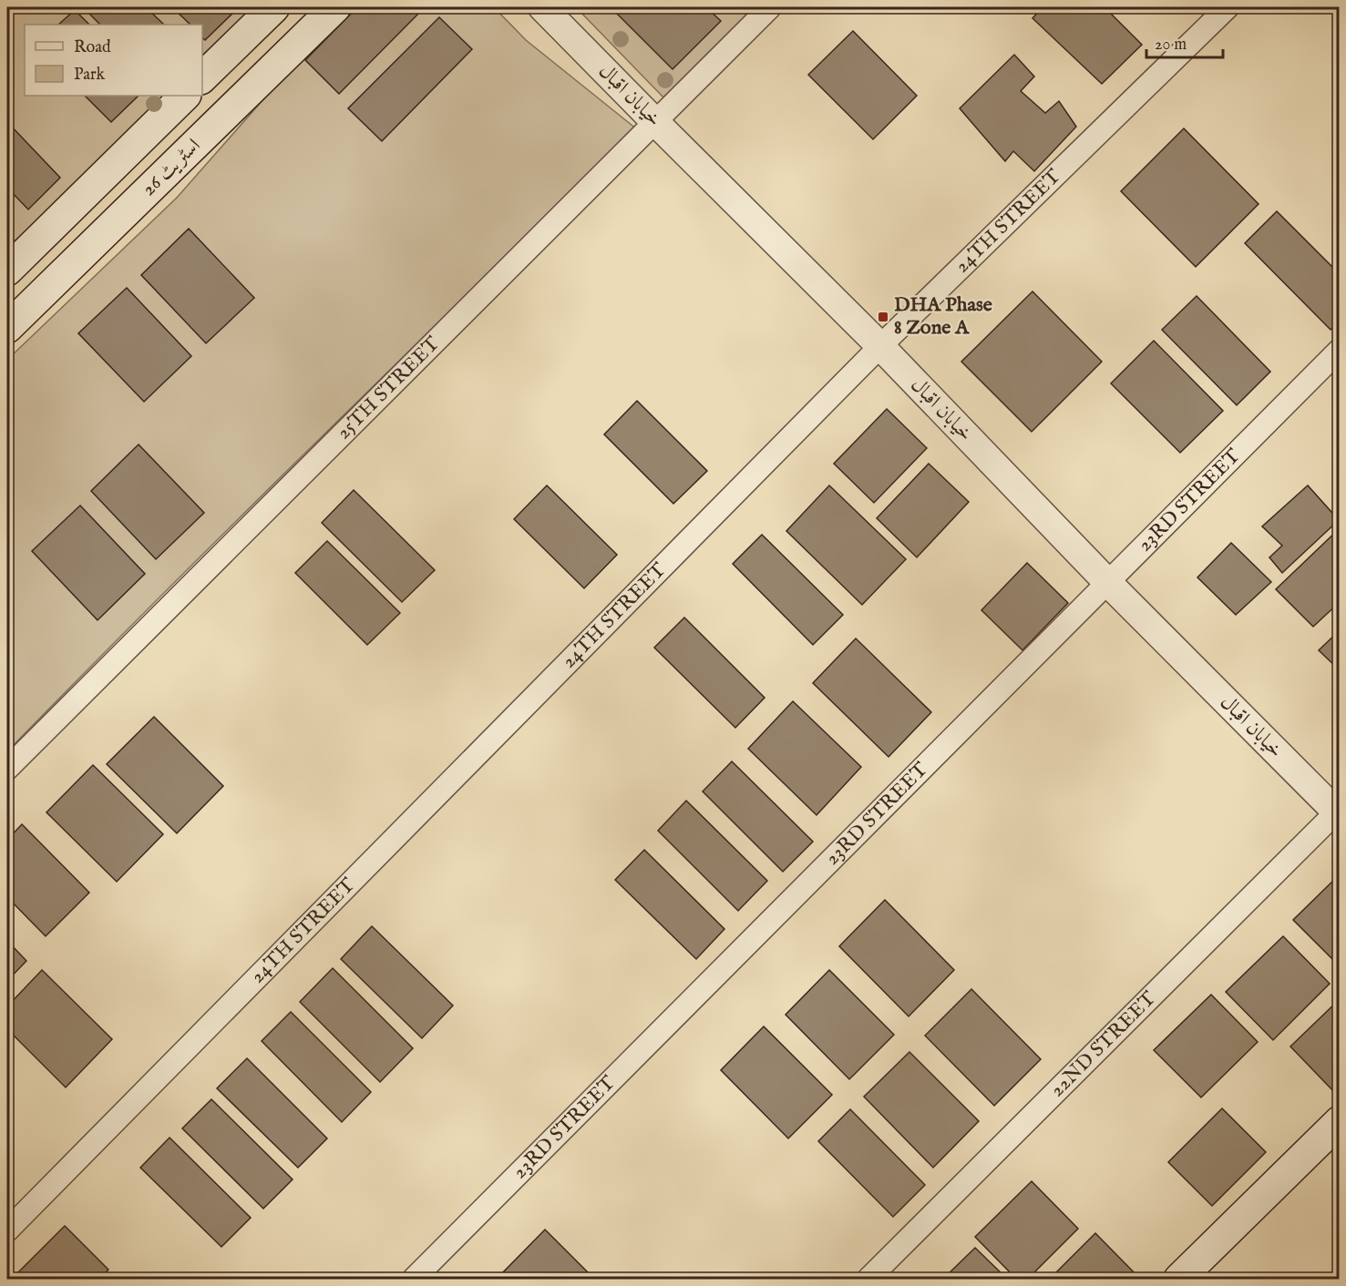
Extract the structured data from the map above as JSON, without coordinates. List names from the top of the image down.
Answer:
{
  "streets": {
    "main road": ["اسٹریٹ 26"],
    "street": [
      "خیابان اقبال",
      "24TH STREET",
      "25TH STREET",
      "23RD STREET",
      "22ND STREET"
    ]
  },
  "crossings": [
    ["خیابان اقبال", "24TH STREET"],
    ["خیابان اقبال", "25TH STREET"],
    ["خیابان اقبال", "23RD STREET"],
    ["خیابان اقبال", "22ND STREET"]
  ],
  "places": {
    "transit": ["DHA Phase 8 Zone A"]
  },
  "legend": ["Road", "Park"],
  "scale_bar": "20 m"
}
